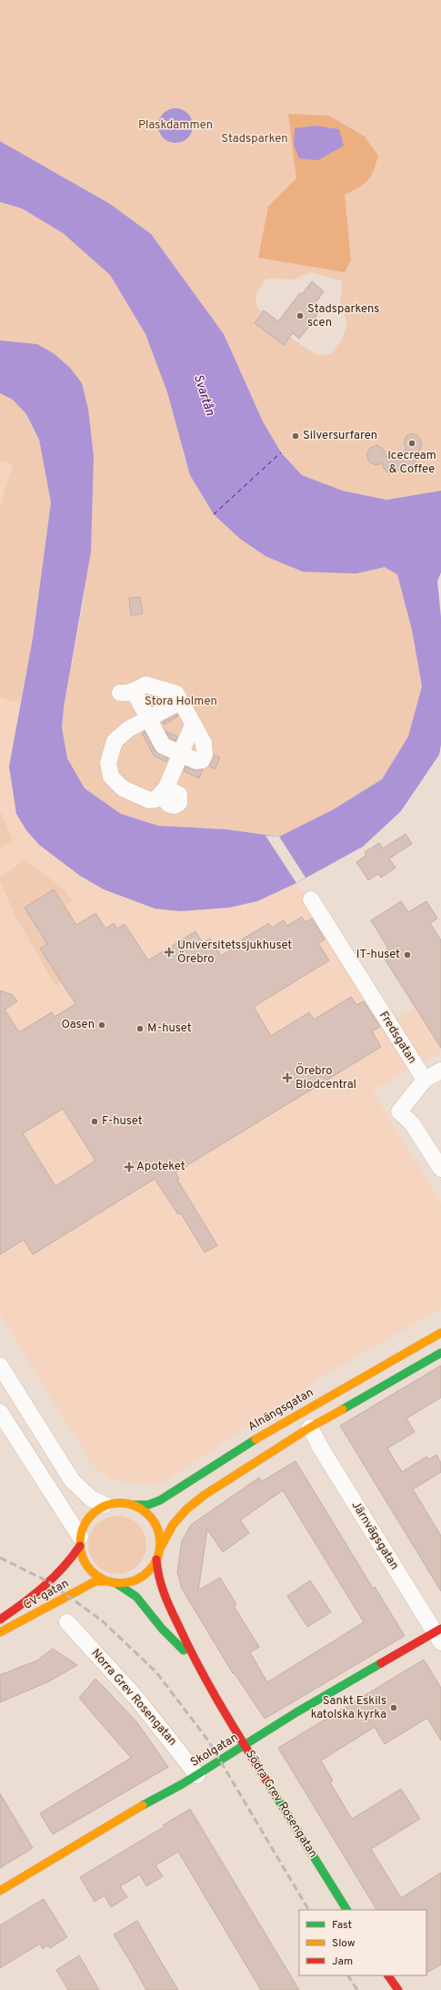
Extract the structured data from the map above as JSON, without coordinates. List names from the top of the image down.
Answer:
{
  "streets": {
    "main road": [
      "Alnängsgatan",
      "CV-gatan",
      "Skolgatan",
      "Södra Grev Rosengatan"
    ],
    "street": ["Fredsgatan", "Järnvägsgatan", "Norra Grev Rosengatan"]
  },
  "crossings": [
    ["Alnängsgatan", "CV-gatan"],
    ["Alnängsgatan", "Södra Grev Rosengatan"],
    ["Järnvägsgatan", "Skolgatan"],
    ["CV-gatan", "Södra Grev Rosengatan"],
    ["Norra Grev Rosengatan", "Skolgatan"],
    ["Skolgatan", "Södra Grev Rosengatan"]
  ],
  "water": ["Svartån"],
  "parks": ["Plaskdammen", "Stadsparken", "Stora Holmen"],
  "places": {
    "other": [
      "Stadsparkens scen",
      "Silversurfaren",
      "Icecream & Coffee",
      "IT-huset",
      "Oasen",
      "M-huset",
      "F-huset",
      "Sankt Eskils katolska kyrka"
    ],
    "health": ["Universitetssjukhuset Örebro", "Örebro Blodcentral", "Apoteket"]
  },
  "legend": ["Fast", "Slow", "Jam"]
}
